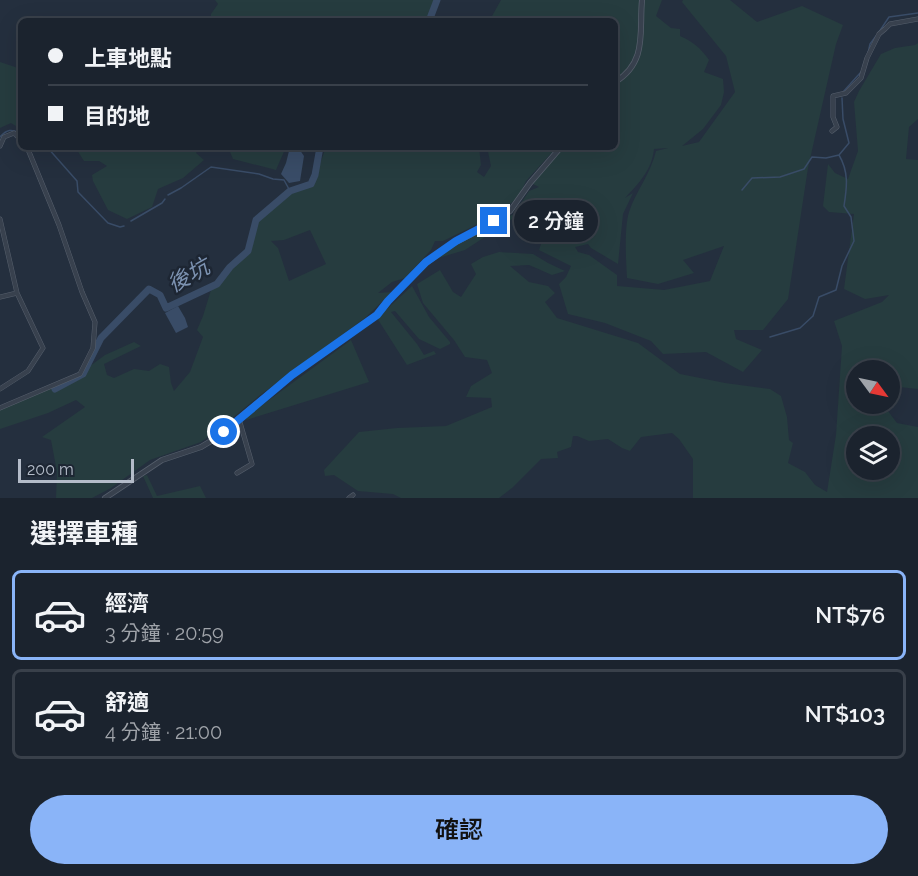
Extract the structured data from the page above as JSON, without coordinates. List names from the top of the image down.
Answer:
{
  "water": ["後坑"],
  "scale_bar": "200 m",
  "north": "bottom right",
  "page": {
    "banner": ["上車地點", "目的地"],
    "bubble": "2 分鐘",
    "scale": "200 m",
    "heading": "選擇車種",
    "list": [
      {
        "name": "經濟",
        "note": "3 分鐘 · 20:59",
        "value": "NT$76"
      },
      {
        "name": "舒適",
        "note": "4 分鐘 · 21:00",
        "value": "NT$103"
      }
    ],
    "buttons": "確認"
  }
}
